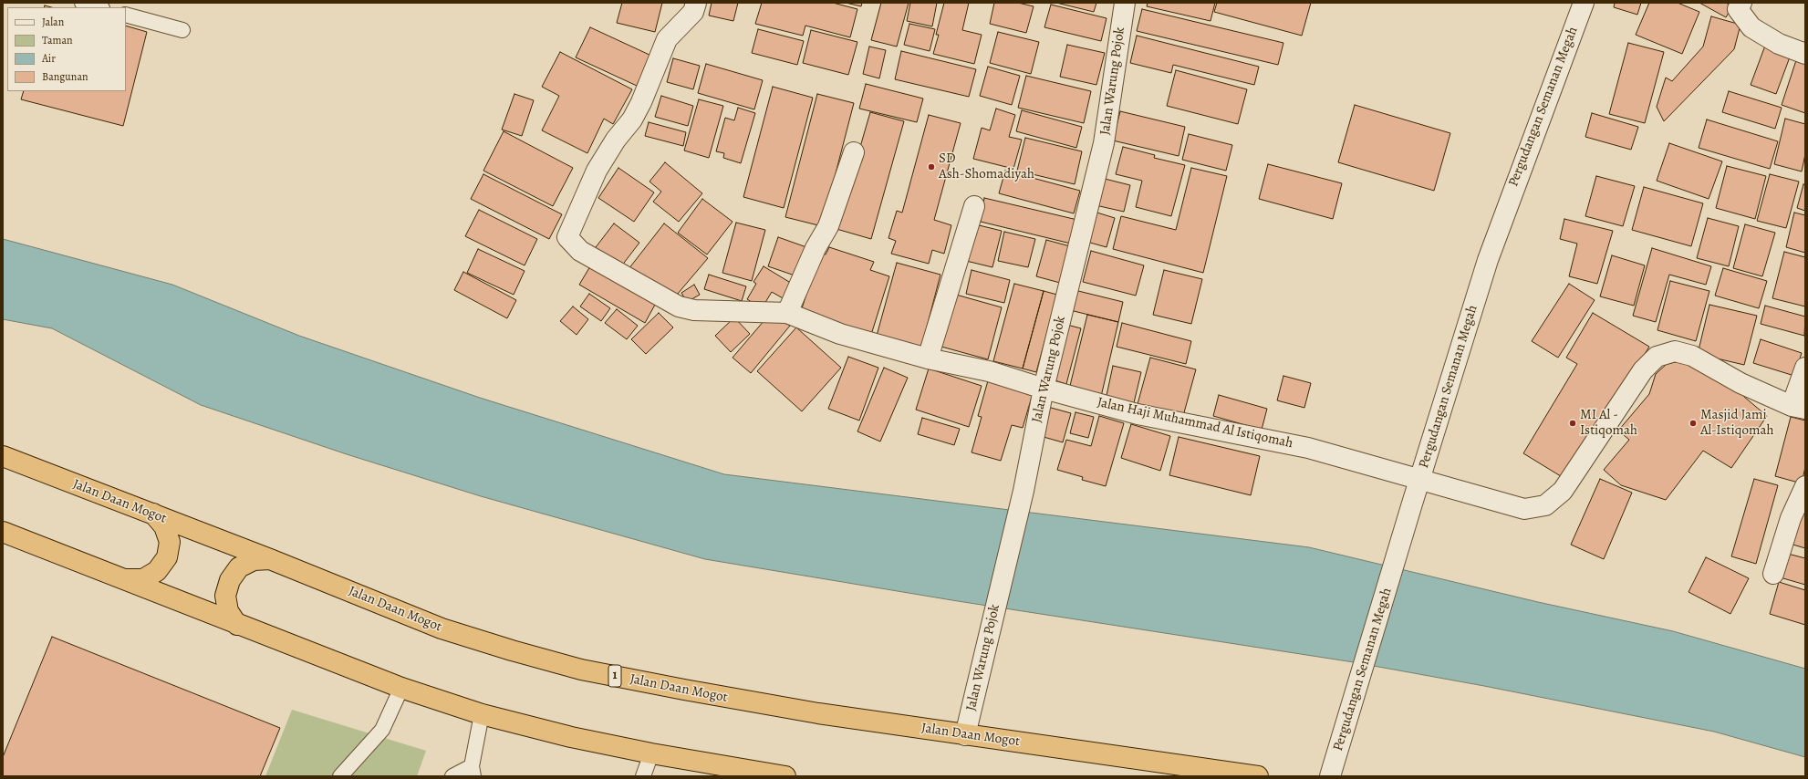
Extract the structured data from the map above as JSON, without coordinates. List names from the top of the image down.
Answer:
{
  "streets": {
    "highway": ["Jalan Daan Mogot", "1"],
    "street": ["Jalan Warung Pojok", "Pergudangan Semanan Megah", "Jalan Haji Muhammad Al Istiqomah"]
  },
  "crossings": [
    ["Jalan Warung Pojok", "Jalan Haji Muhammad Al Istiqomah"],
    ["Jalan Warung Pojok", "Jalan Daan Mogot"],
    ["Pergudangan Semanan Megah", "Jalan Haji Muhammad Al Istiqomah"]
  ],
  "places": ["SD Ash-Shomadiyah", "MI Al - Istiqomah", "Masjid Jami Al-Istiqomah"],
  "legend": [
    "Jalan",
    "Taman",
    "Air",
    "Bangunan"
  ]
}
